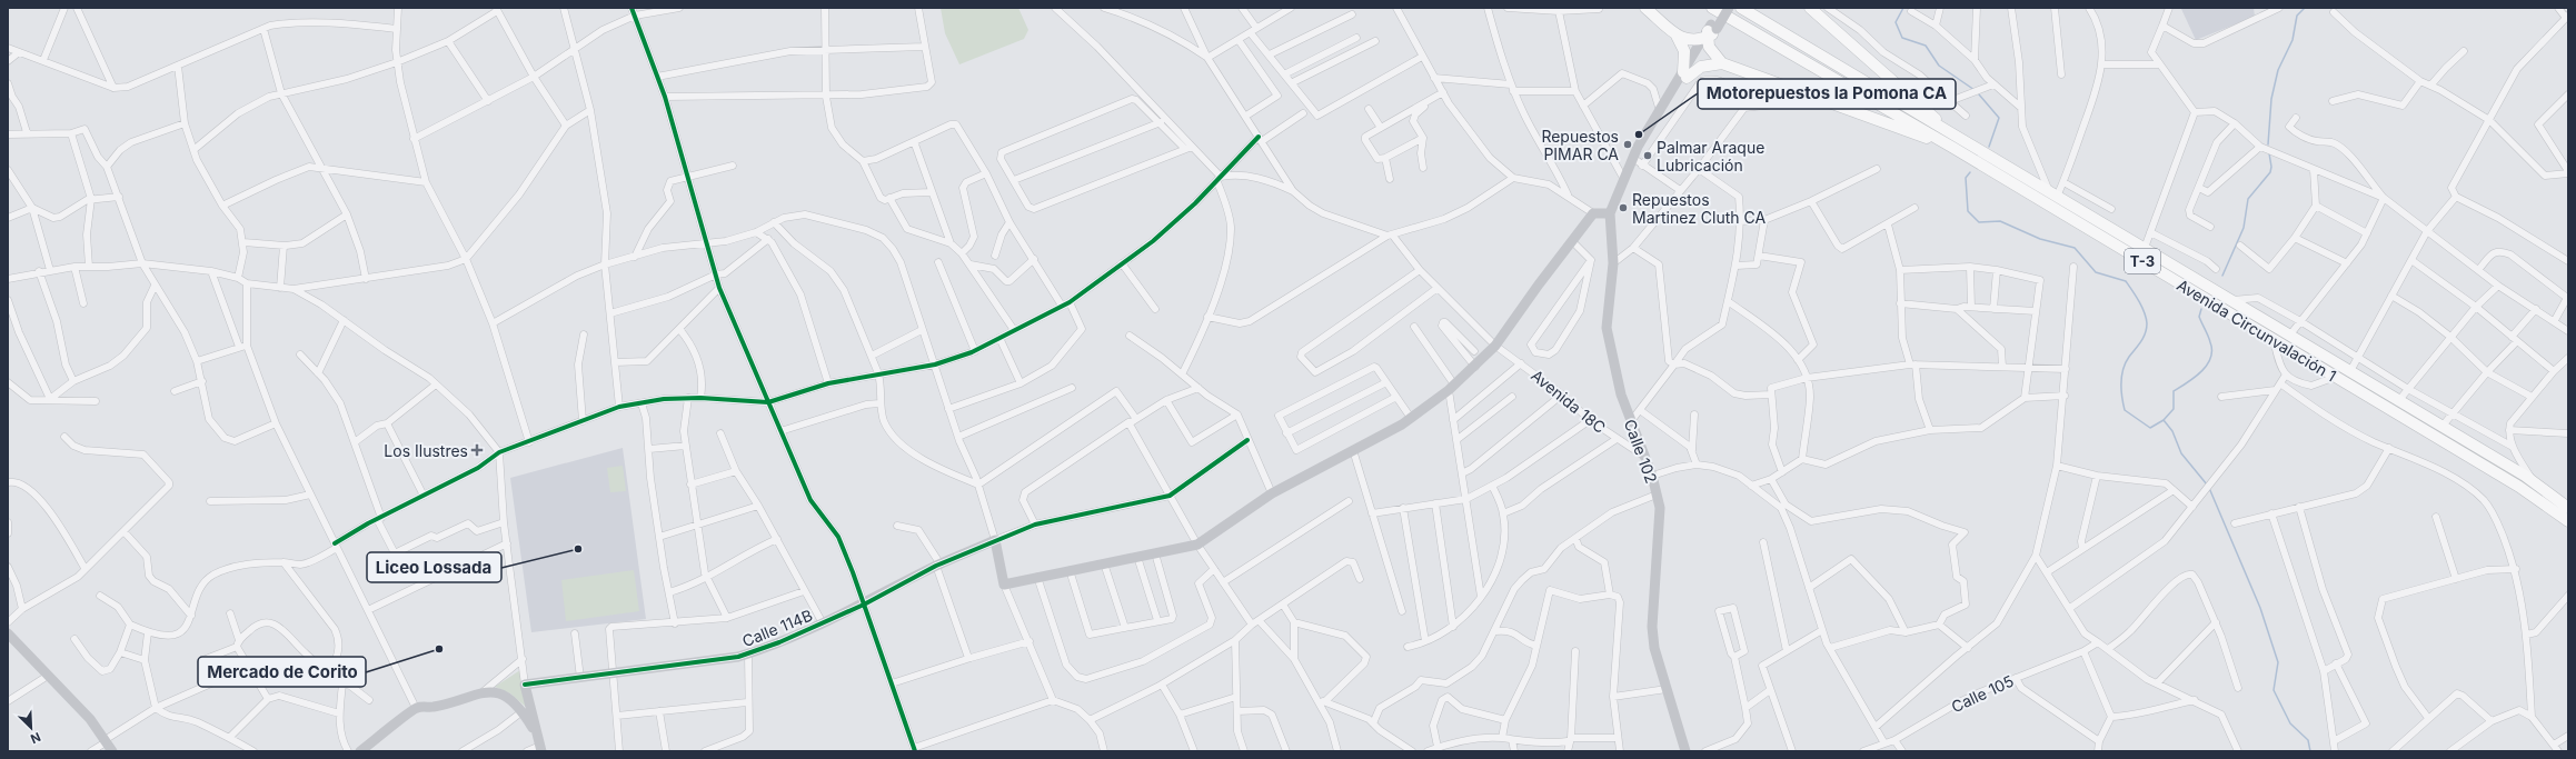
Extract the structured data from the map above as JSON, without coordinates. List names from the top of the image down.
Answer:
{
  "streets": {
    "main road": ["T-3", "Avenida Circunvalación 1"],
    "street": [
      "Avenida 18C",
      "Calle 102",
      "Calle 114B",
      "Calle 105"
    ]
  },
  "crossings": [
    ["Avenida 18C", "Calle 102"]
  ],
  "places": {
    "other": [
      "Motorepuestos la Pomona CA",
      "Repuestos PIMAR CA",
      "Palmar Araque Lubricación",
      "Repuestos Martinez Cluth CA",
      "Liceo Lossada",
      "Mercado de Corito"
    ],
    "health": ["Los Ilustres"]
  },
  "north": "bottom right"
}
